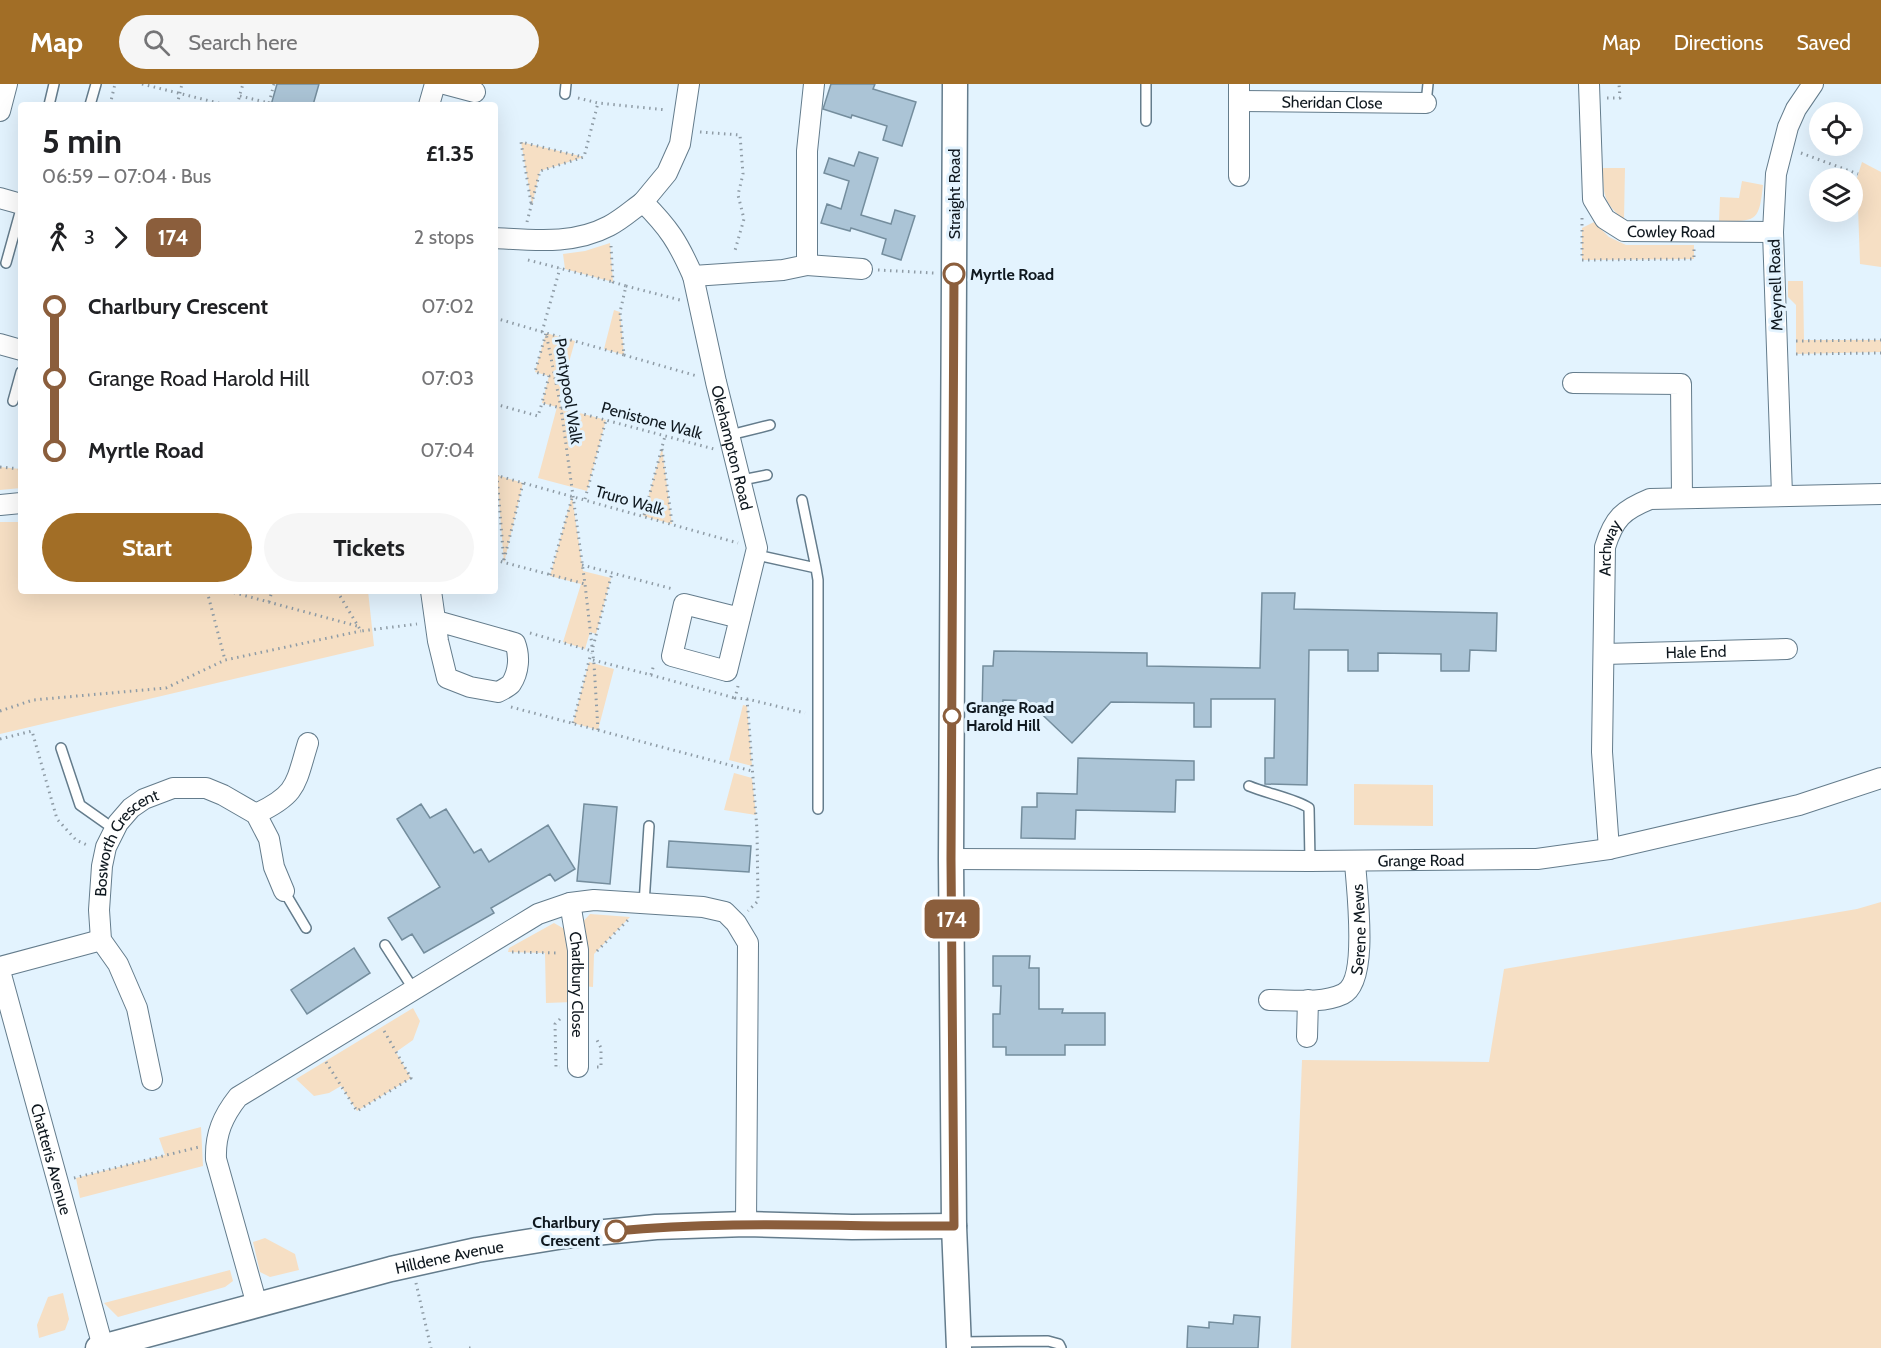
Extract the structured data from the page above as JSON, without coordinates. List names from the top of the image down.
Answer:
{
  "streets": {
    "street": [
      "Sheridan Close",
      "Straight Road",
      "Cowley Road",
      "Meynell Road",
      "Okehampton Road",
      "Archway",
      "Hale End",
      "Bosworth Crescent",
      "Grange Road",
      "Serene Mews",
      "Charlbury Close",
      "Chatteris Avenue",
      "Hilldene Avenue"
    ],
    "path": ["Pontypool Walk", "Penistone Walk", "Truro Walk"]
  },
  "crossings": [
    ["Straight Road", "Grange Road"],
    ["Straight Road", "Hilldene Avenue"],
    ["Cowley Road", "Meynell Road"],
    ["Meynell Road", "Archway"],
    ["Pontypool Walk", "Penistone Walk"],
    ["Pontypool Walk", "Okehampton Road"],
    ["Pontypool Walk", "Truro Walk"],
    ["Penistone Walk", "Okehampton Road"],
    ["Okehampton Road", "Truro Walk"],
    ["Archway", "Hale End"],
    ["Archway", "Grange Road"],
    ["Grange Road", "Serene Mews"],
    ["Chatteris Avenue", "Hilldene Avenue"]
  ],
  "places": ["Myrtle Road", "Grange Road Harold Hill", "Charlbury Crescent"],
  "lines": ["bus line 174"],
  "page": {
    "header": "Map",
    "search": "Search here",
    "nav": ["Map", "Directions", "Saved"],
    "on_map": "174",
    "heading": ["5 min", "06:59 – 07:04 · Bus", "£1.35"],
    "legs": ["3", "174", "2 stops"],
    "list": [
      {
        "name": "Charlbury Crescent",
        "value": "07:02"
      },
      {
        "name": "Grange Road Harold Hill",
        "value": "07:03"
      },
      {
        "name": "Myrtle Road",
        "value": "07:04"
      }
    ],
    "buttons": ["Start", "Tickets"]
  }
}
